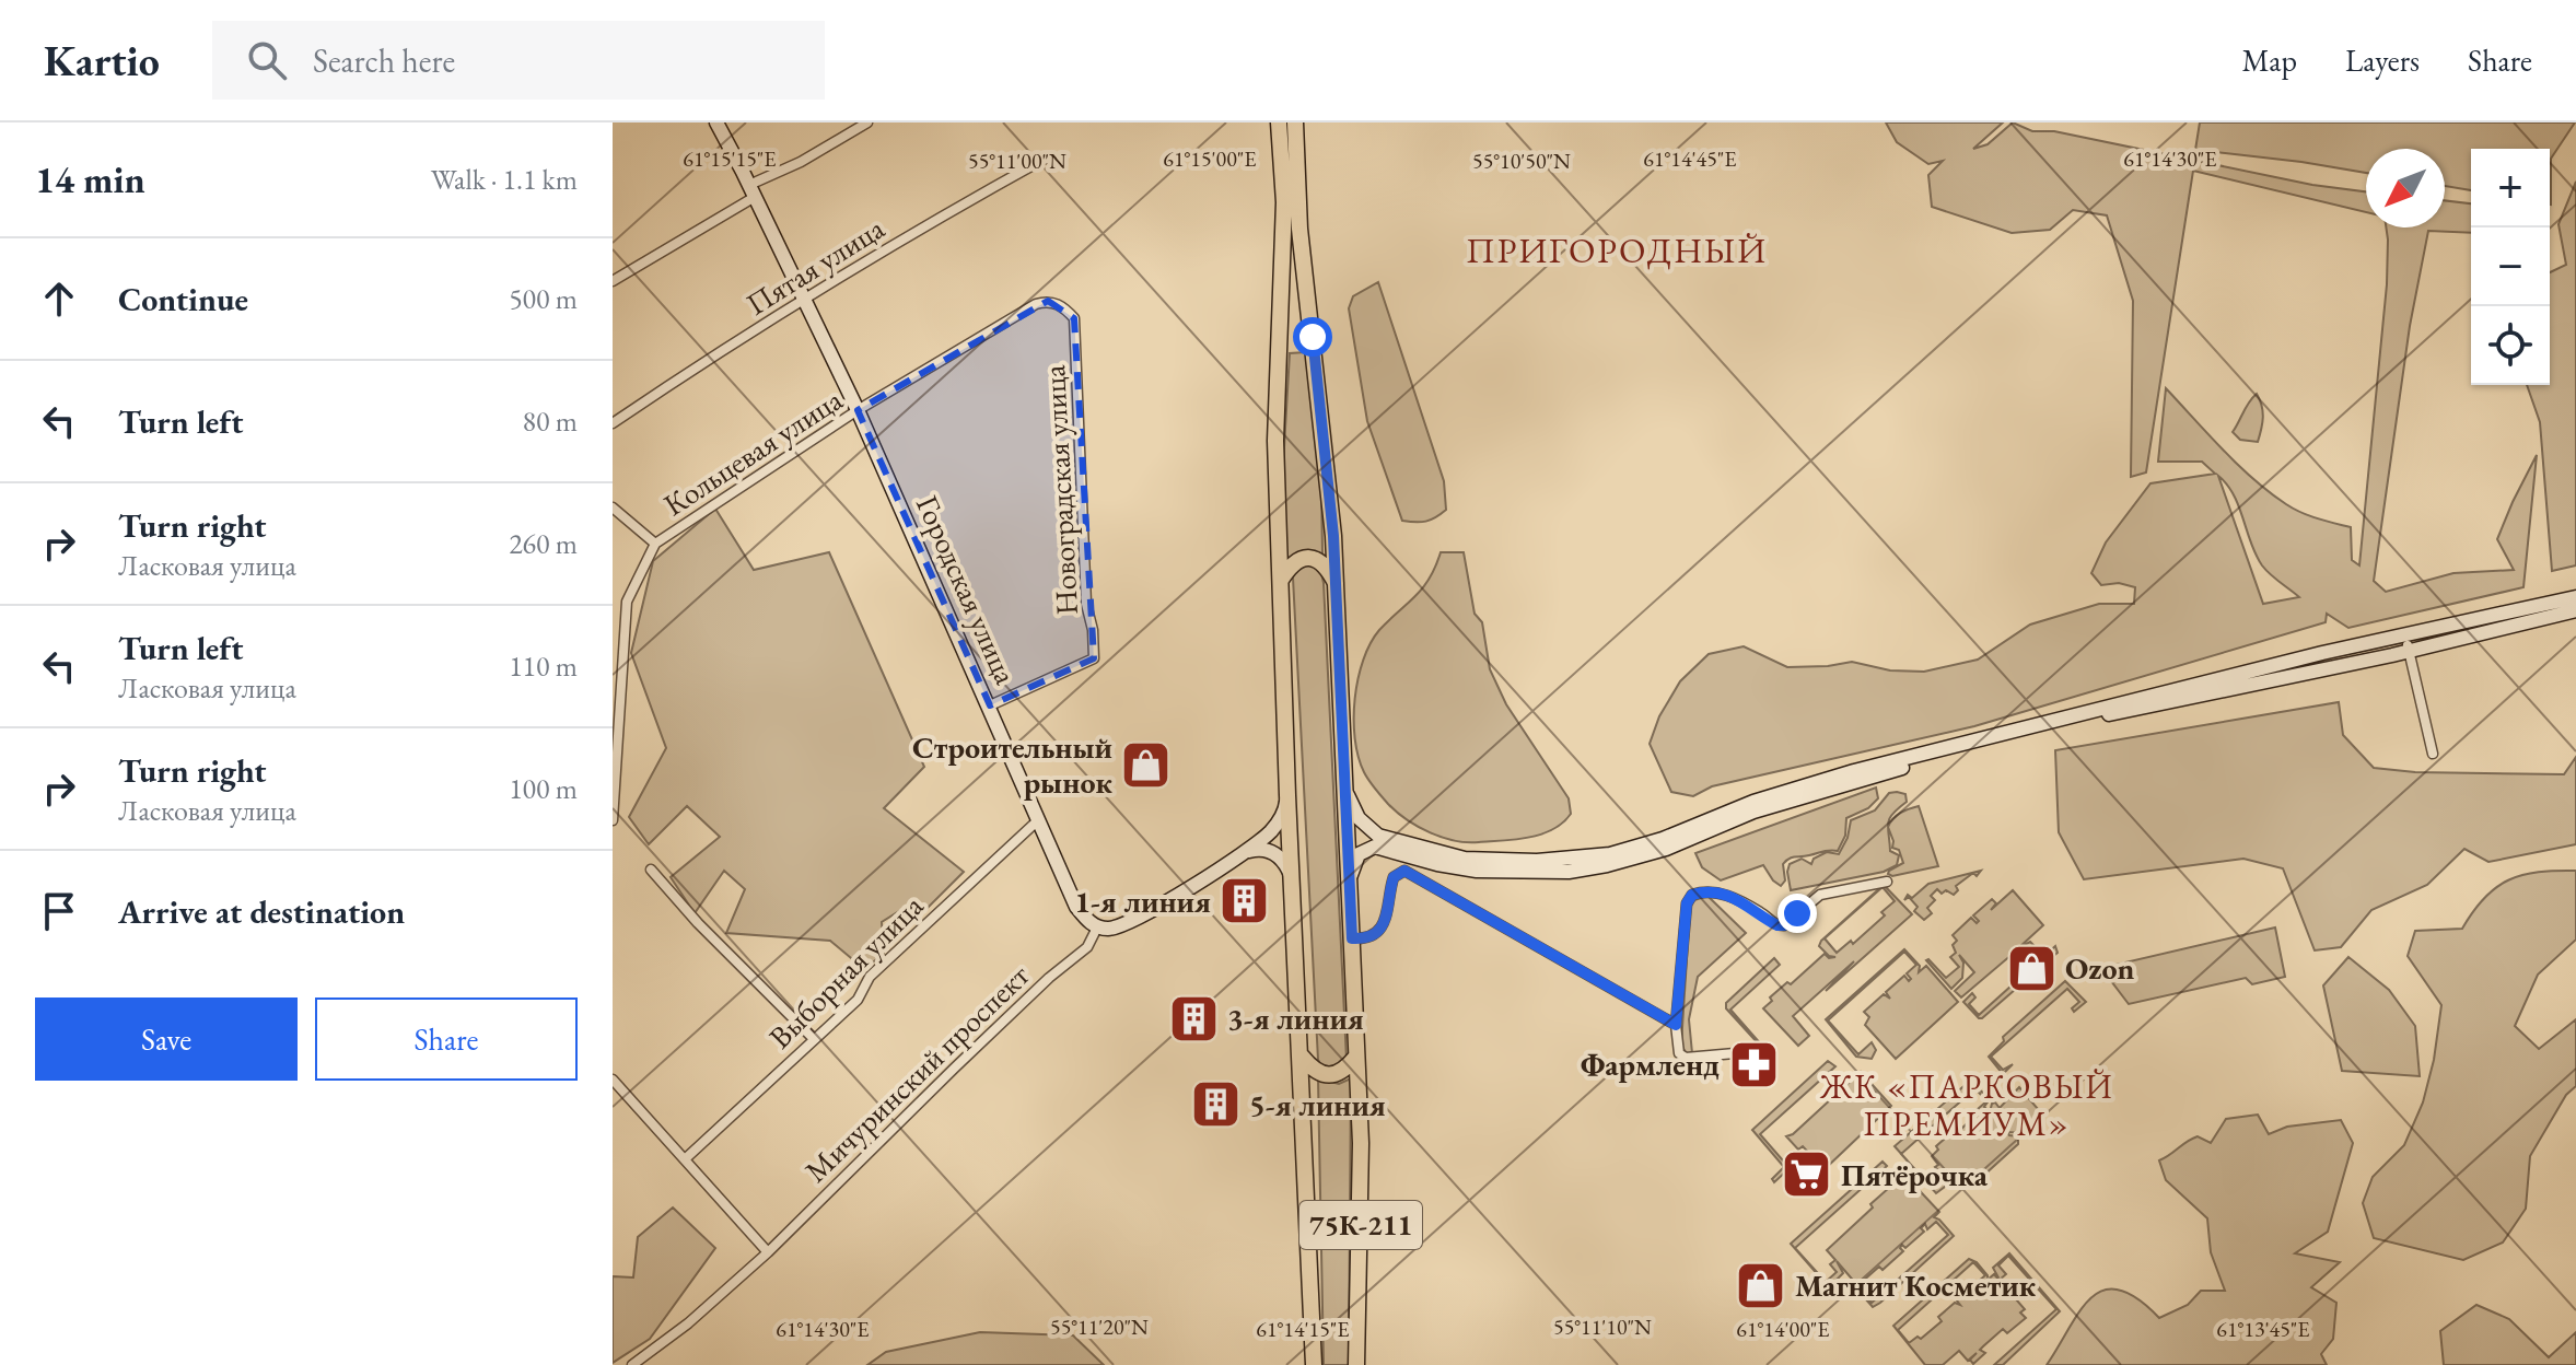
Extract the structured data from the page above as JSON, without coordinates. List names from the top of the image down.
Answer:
{
  "streets": {
    "main road": ["Городская улица", "75К-211"],
    "street": [
      "Пятая улица",
      "Кольцевая улица",
      "Новоградская улица",
      "Выборная улица",
      "Мичуринский проспект"
    ]
  },
  "crossings": [
    ["Пятая улица", "Городская улица"],
    ["Кольцевая улица", "Новоградская улица"],
    ["Кольцевая улица", "Городская улица"],
    ["Новоградская улица", "Городская улица"],
    ["Городская улица", "Выборная улица"],
    ["Городская улица", "Мичуринский проспект"]
  ],
  "districts": ["ПРИГОРОДНЫЙ", "ЖК «ПАРКОВЫЙ ПРЕМИУМ»"],
  "places": {
    "shop": ["Строительный рынок", "Ozon", "Магнит Косметик"],
    "building": ["1-я линия", "3-я линия", "5-я линия"],
    "pharmacy": ["Фармленд"],
    "supermarket": ["Пятёрочка"]
  },
  "north": "bottom left",
  "page": {
    "header": "Kartio",
    "search": "Search here",
    "nav": ["Map", "Layers", "Share"],
    "heading": ["14 min", "Walk · 1.1 km"],
    "map_buttons": ["+", "−"],
    "list": [
      ["Continue", "500 m"],
      ["Turn left", "80 m"],
      ["Turn right", "Ласковая улица", "260 m"],
      ["Turn left", "Ласковая улица", "110 m"],
      ["Turn right", "Ласковая улица", "100 m"],
      "Arrive at destination"
    ],
    "buttons": ["Save", "Share"]
  },
  "coordinates": [
    "61°15'15\"E",
    "61°15'00\"E",
    "61°14'30\"E",
    "61°14'45\"E",
    "55°11'00\"N",
    "55°10'50\"N",
    "55°11'20\"N",
    "55°11'10\"N",
    "61°14'15\"E",
    "61°14'00\"E",
    "61°13'45\"E"
  ]
}
